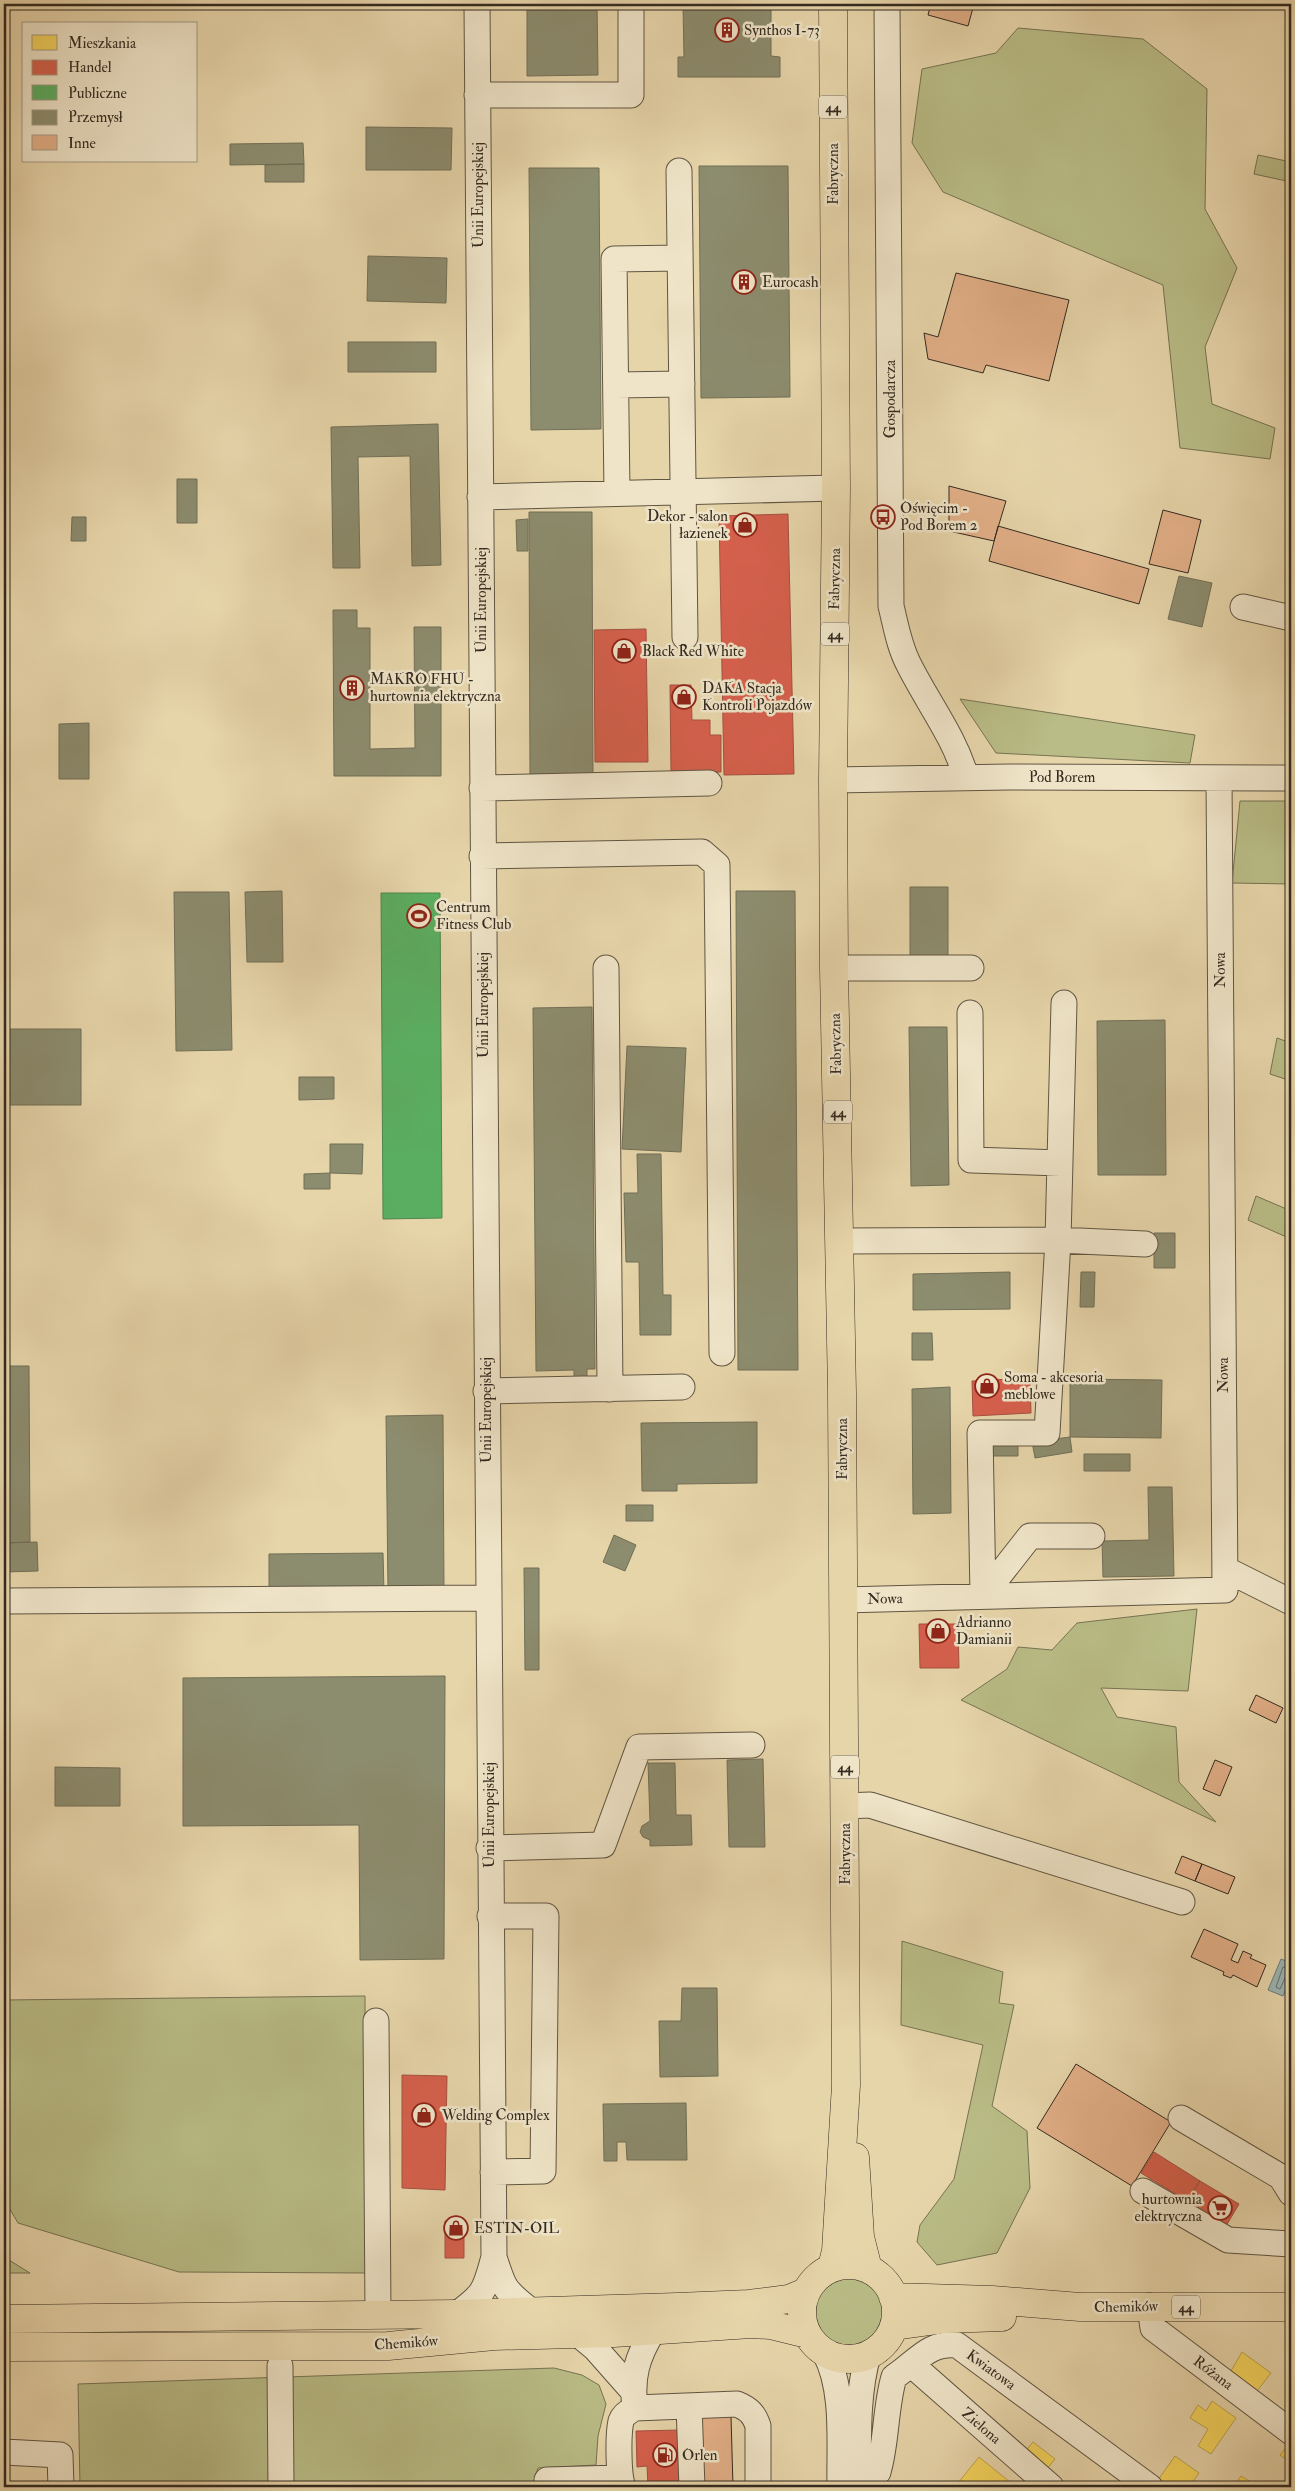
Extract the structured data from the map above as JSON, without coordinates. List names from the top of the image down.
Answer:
{
  "streets": {
    "main road": ["44", "Fabryczna", "Chemików"],
    "street": [
      "Unii Europejskiej",
      "Gospodarcza",
      "Pod Borem",
      "Nowa",
      "Kwiatowa",
      "Różana",
      "Zielona"
    ]
  },
  "crossings": [
    ["Fabryczna", "Pod Borem"],
    ["Fabryczna", "Nowa"],
    ["Fabryczna", "Chemików"],
    ["Unii Europejskiej", "Chemików"],
    ["Gospodarcza", "Pod Borem"],
    ["Pod Borem", "Nowa"],
    ["Chemików", "Różana"],
    ["Kwiatowa", "Zielona"]
  ],
  "places": {
    "building": ["Synthos I-73", "Eurocash", "MAKRO FHU - hurtownia elektryczna"],
    "bus stop": ["Oświęcim - Pod Borem 2"],
    "shop": [
      "Dekor - salon łazienek",
      "Black Red White",
      "DAKA Stacja Kontroli Pojazdów",
      "Soma - akcesoria meblowe",
      "Adrianno Damianii",
      "Welding Complex",
      "ESTIN-OIL"
    ],
    "sports": ["Centrum Fitness Club"],
    "supermarket": ["hurtownia elektryczna"],
    "fuel station": ["Orlen"]
  },
  "legend": [
    "Mieszkania",
    "Handel",
    "Publiczne",
    "Przemysł",
    "Inne"
  ]
}
